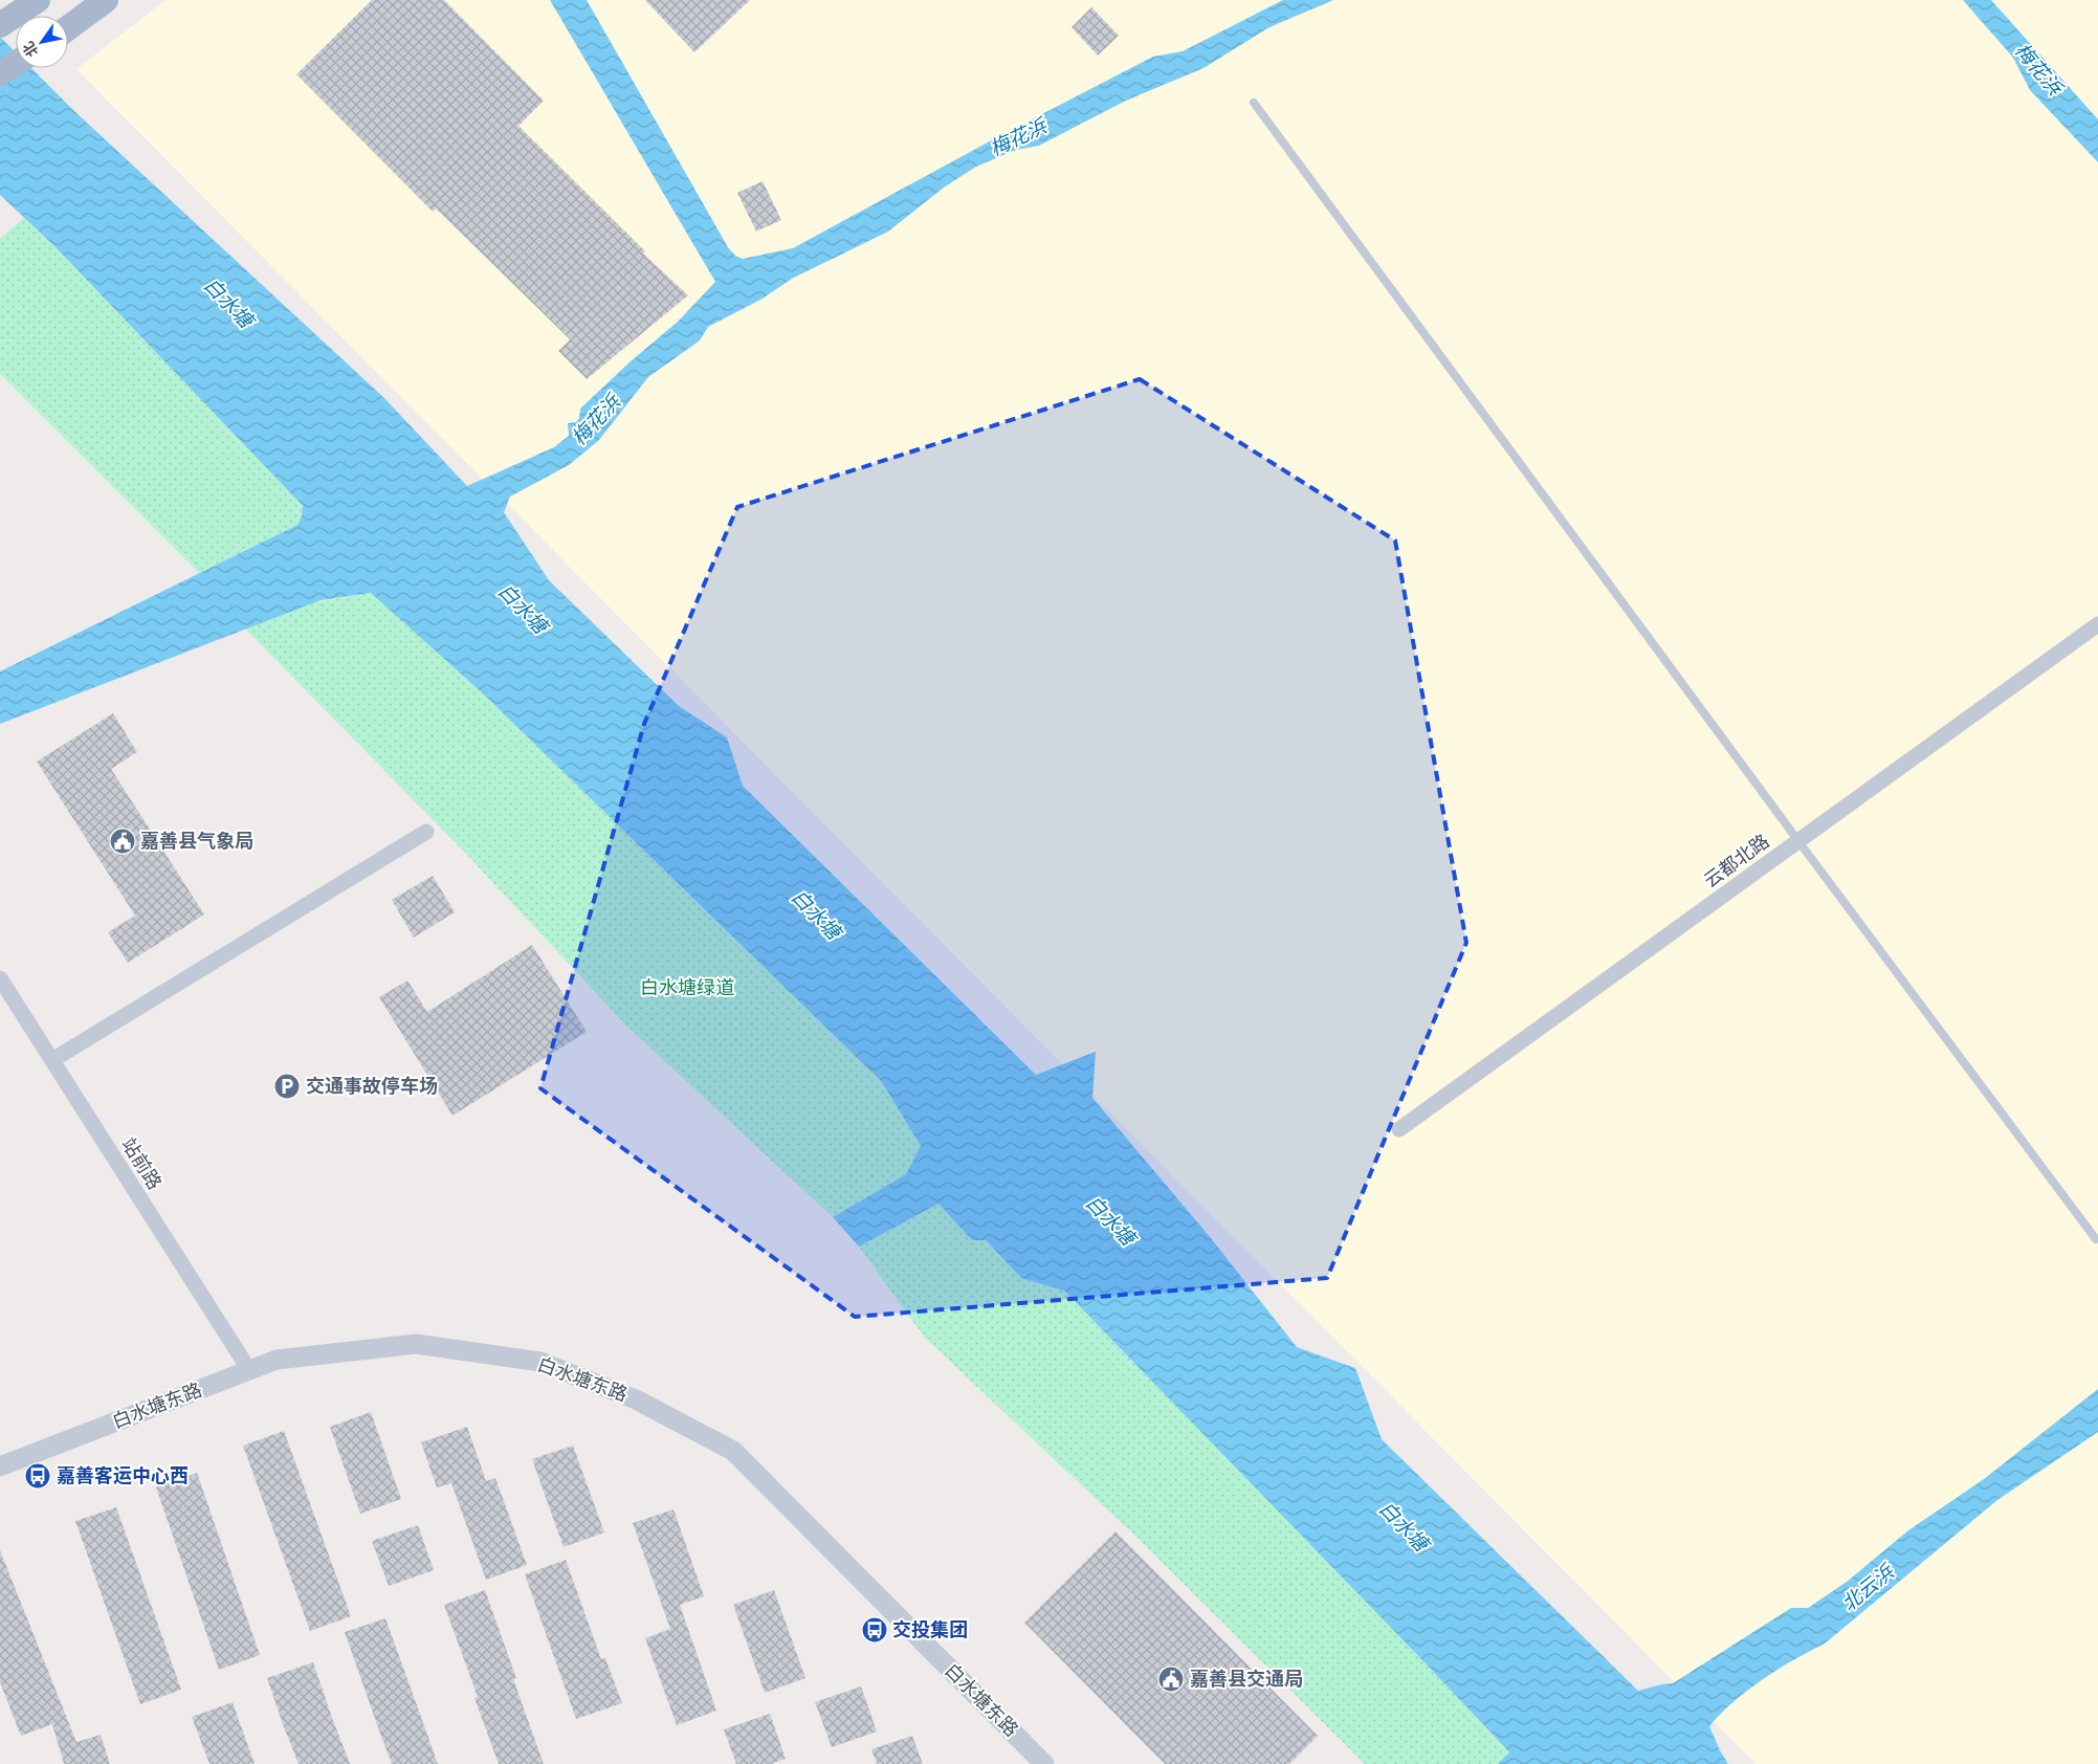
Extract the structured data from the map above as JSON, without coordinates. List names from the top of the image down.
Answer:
{
  "streets": {
    "street": ["云都北路", "站前路", "白水塘东路"]
  },
  "crossings": [
    ["站前路", "白水塘东路"]
  ],
  "water": ["梅花浜", "白水塘", "北云浜"],
  "parks": ["白水塘绿道"],
  "places": {
    "public building": ["嘉善县气象局", "嘉善县交通局"],
    "parking": ["交通事故停车场"],
    "bus stop": ["嘉善客运中心西", "交投集团"]
  },
  "north": "bottom left"
}
